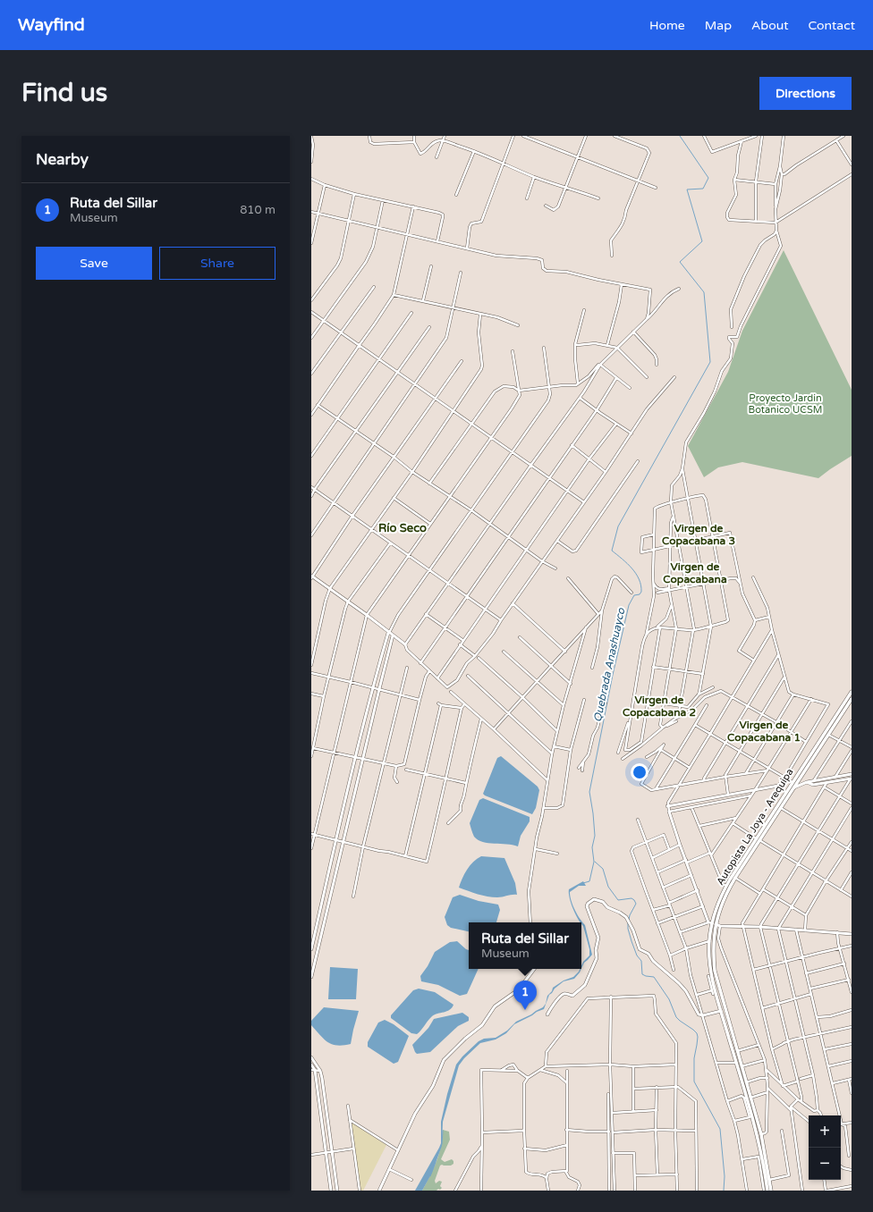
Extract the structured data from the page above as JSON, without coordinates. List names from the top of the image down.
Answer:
{
  "streets": {
    "main road": ["Autopista La Joya - Arequipa"]
  },
  "districts": [
    "Río Seco",
    "Virgen de Copacabana 3",
    "Virgen de Copacabana",
    "Virgen de Copacabana 2",
    "Virgen de Copacabana 1"
  ],
  "water": ["Quebrada Anashuayco"],
  "parks": ["Proyecto Jardin Botanico UCSM"],
  "page": {
    "header": "Wayfind",
    "nav": [
      "Home",
      "Map",
      "About",
      "Contact"
    ],
    "buttons": [
      "Directions",
      ["Save", "Share"]
    ],
    "title": "Find us",
    "heading": "Nearby",
    "list": [
      {
        "mark": "1",
        "name": "Ruta del Sillar",
        "note": "Museum",
        "value": "810 m"
      }
    ],
    "popup": ["Ruta del Sillar", "Museum"],
    "pins": "1",
    "map_buttons": ["+", "−"]
  }
}
